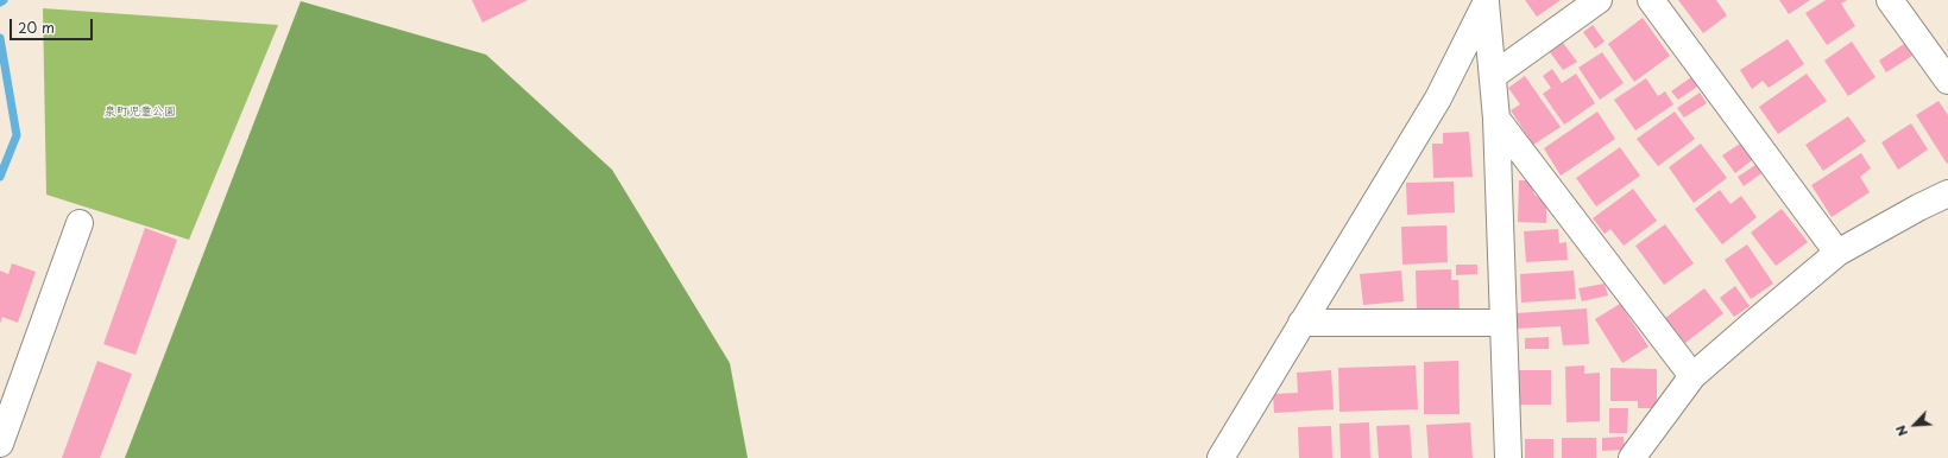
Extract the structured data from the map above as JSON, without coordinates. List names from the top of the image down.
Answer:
{
  "parks": ["泉町児童公園"],
  "scale_bar": "20 m",
  "north": "bottom left"
}
